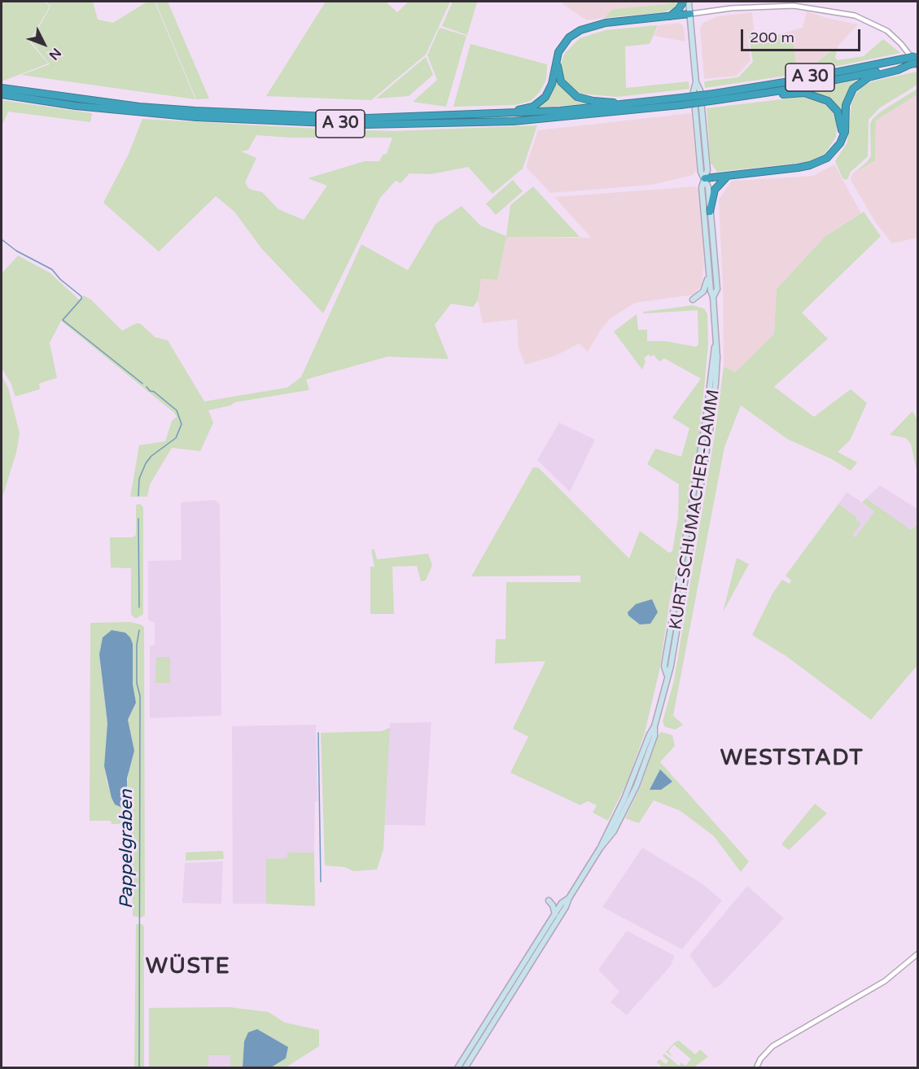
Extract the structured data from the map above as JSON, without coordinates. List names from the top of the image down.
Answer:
{
  "streets": {
    "highway": ["A 30"],
    "main road": ["KURT-SCHUMACHER-DAMM"]
  },
  "districts": ["WESTSTADT", "WÜSTE"],
  "water": ["Pappelgraben"],
  "scale_bar": "200 m",
  "north": "bottom right"
}
